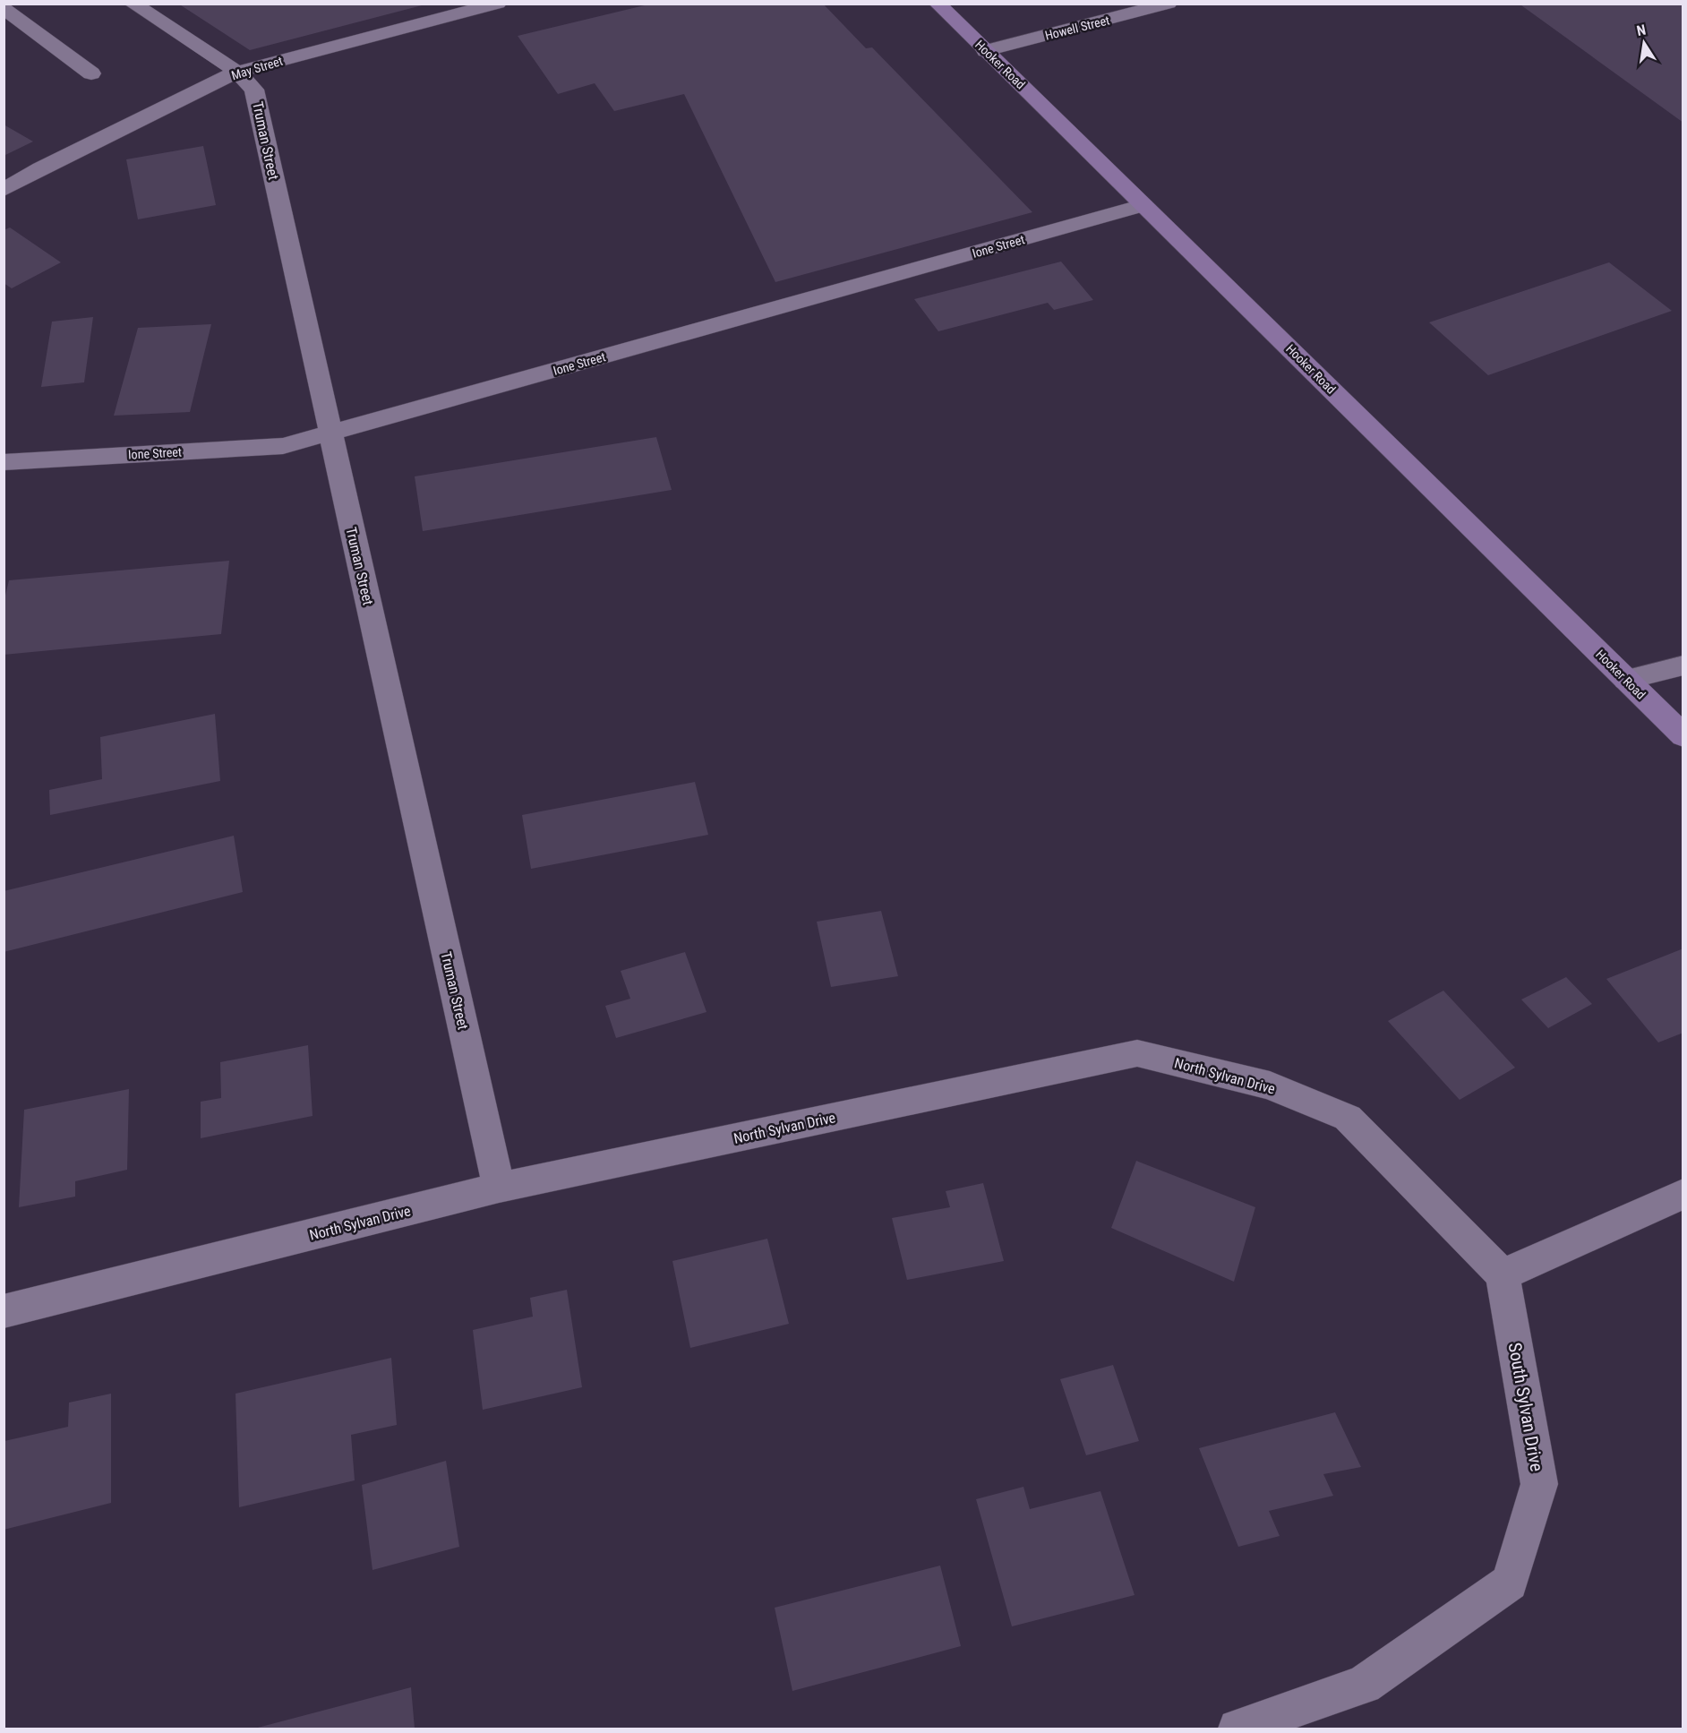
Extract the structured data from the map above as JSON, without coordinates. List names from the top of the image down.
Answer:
{
  "streets": {
    "main road": ["Hooker Road"],
    "street": [
      "Howell Street",
      "May Street",
      "Truman Street",
      "Ione Street",
      "North Sylvan Drive",
      "South Sylvan Drive"
    ]
  },
  "crossings": [
    ["Howell Street", "Hooker Road"],
    ["Hooker Road", "Ione Street"],
    ["May Street", "Truman Street"],
    ["Truman Street", "Ione Street"],
    ["Truman Street", "North Sylvan Drive"],
    ["North Sylvan Drive", "South Sylvan Drive"]
  ],
  "north": "top"
}
